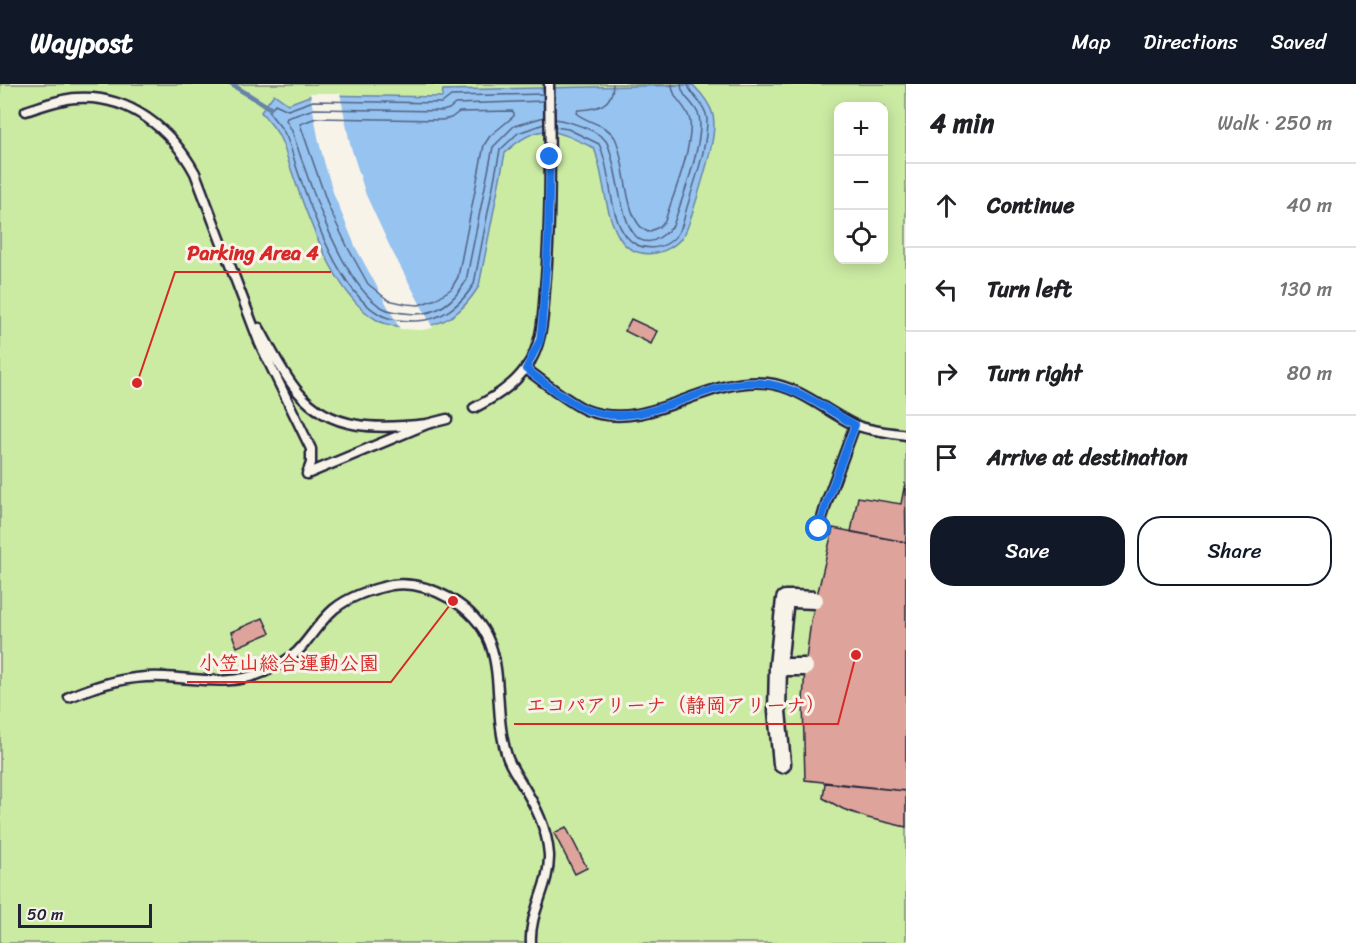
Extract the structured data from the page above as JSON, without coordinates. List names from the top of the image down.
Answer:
{
  "places": ["Parking Area 4", "小笠山総合運動公園", "エコパアリーナ（静岡アリーナ）"],
  "scale_bar": "50 m",
  "page": {
    "header": "Waypost",
    "nav": ["Map", "Directions", "Saved"],
    "heading": ["4 min", "Walk · 250 m"],
    "map_buttons": ["+", "−"],
    "list": [
      ["Continue", "40 m"],
      ["Turn left", "130 m"],
      ["Turn right", "80 m"],
      "Arrive at destination"
    ],
    "buttons": ["Save", "Share"],
    "scale": "50 m"
  }
}
